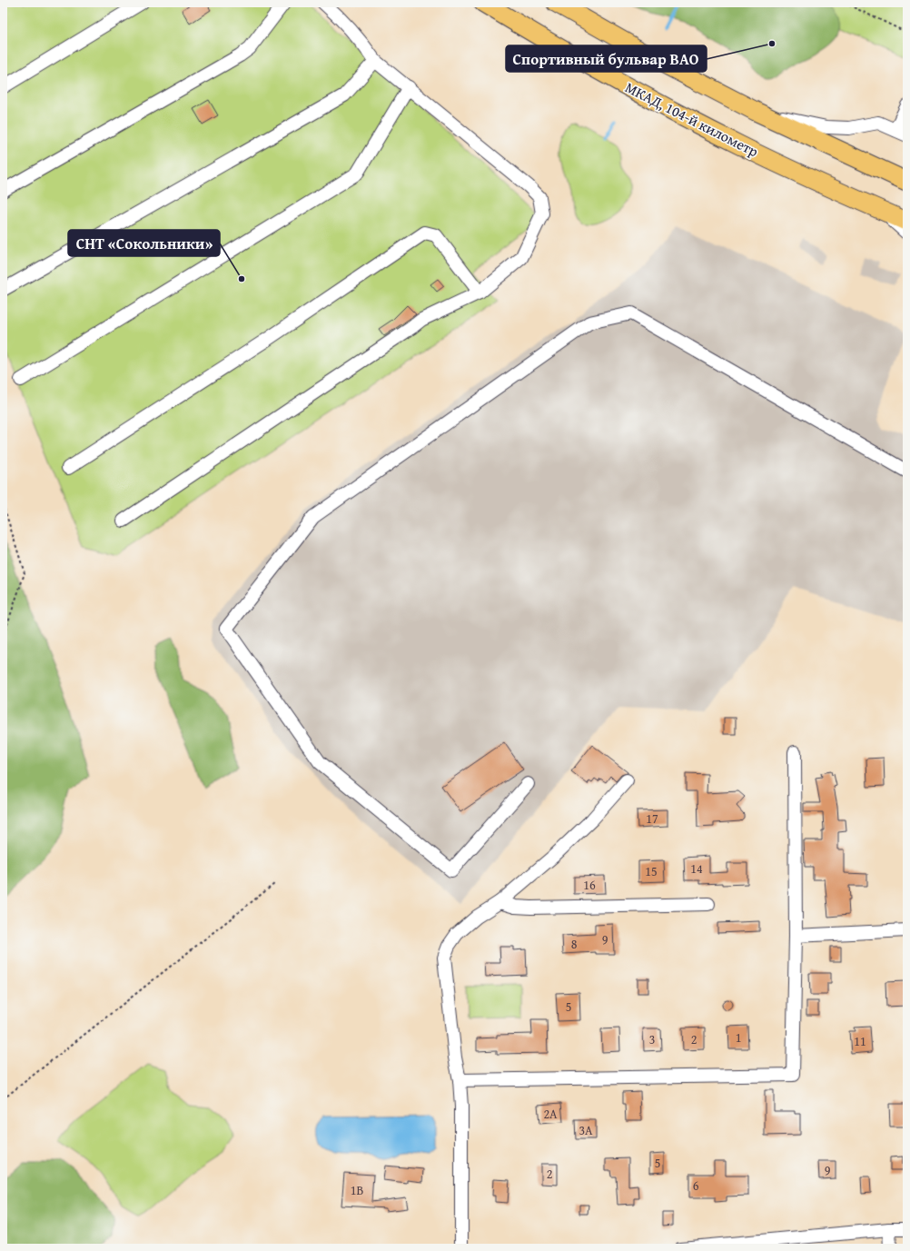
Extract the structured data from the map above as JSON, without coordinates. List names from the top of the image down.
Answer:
{
  "streets": {
    "highway": ["МКАД, 104-й километр"]
  },
  "places": ["Спортивный бульвар ВАО", "СНТ «Сокольники»"],
  "house_numbers": [
    "17",
    "14",
    "15",
    "16",
    "9",
    "8",
    "5",
    "1",
    "3",
    "2",
    "11",
    "2А",
    "3А",
    "5",
    "9",
    "2",
    "6",
    "1В"
  ]
}
